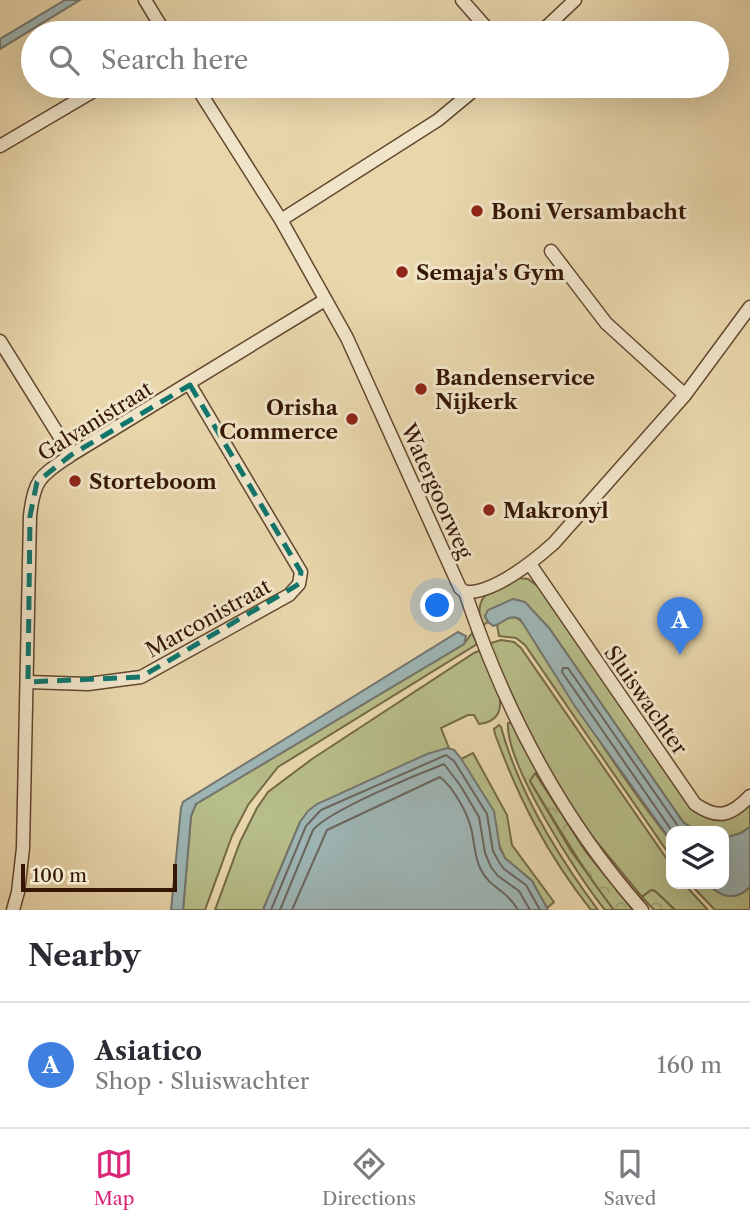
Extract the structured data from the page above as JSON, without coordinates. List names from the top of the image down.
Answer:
{
  "streets": {
    "street": [
      "Galvanistraat",
      "Watergoorweg",
      "Marconistraat",
      "Sluiswachter"
    ]
  },
  "crossings": [
    ["Galvanistraat", "Watergoorweg"],
    ["Galvanistraat", "Marconistraat"]
  ],
  "places": [
    "Boni Versambacht",
    "Semaja's Gym",
    "Bandenservice Nijkerk",
    "Orisha Commerce",
    "Storteboom",
    "Makronyl"
  ],
  "scale_bar": "100 m",
  "page": {
    "search": "Search here",
    "pins": "A",
    "scale": "100 m",
    "heading": "Nearby",
    "list": [
      {
        "mark": "A",
        "name": "Asiatico",
        "note": "Shop · Sluiswachter",
        "value": "160 m"
      }
    ],
    "nav": ["Map", "Directions", "Saved"]
  }
}
